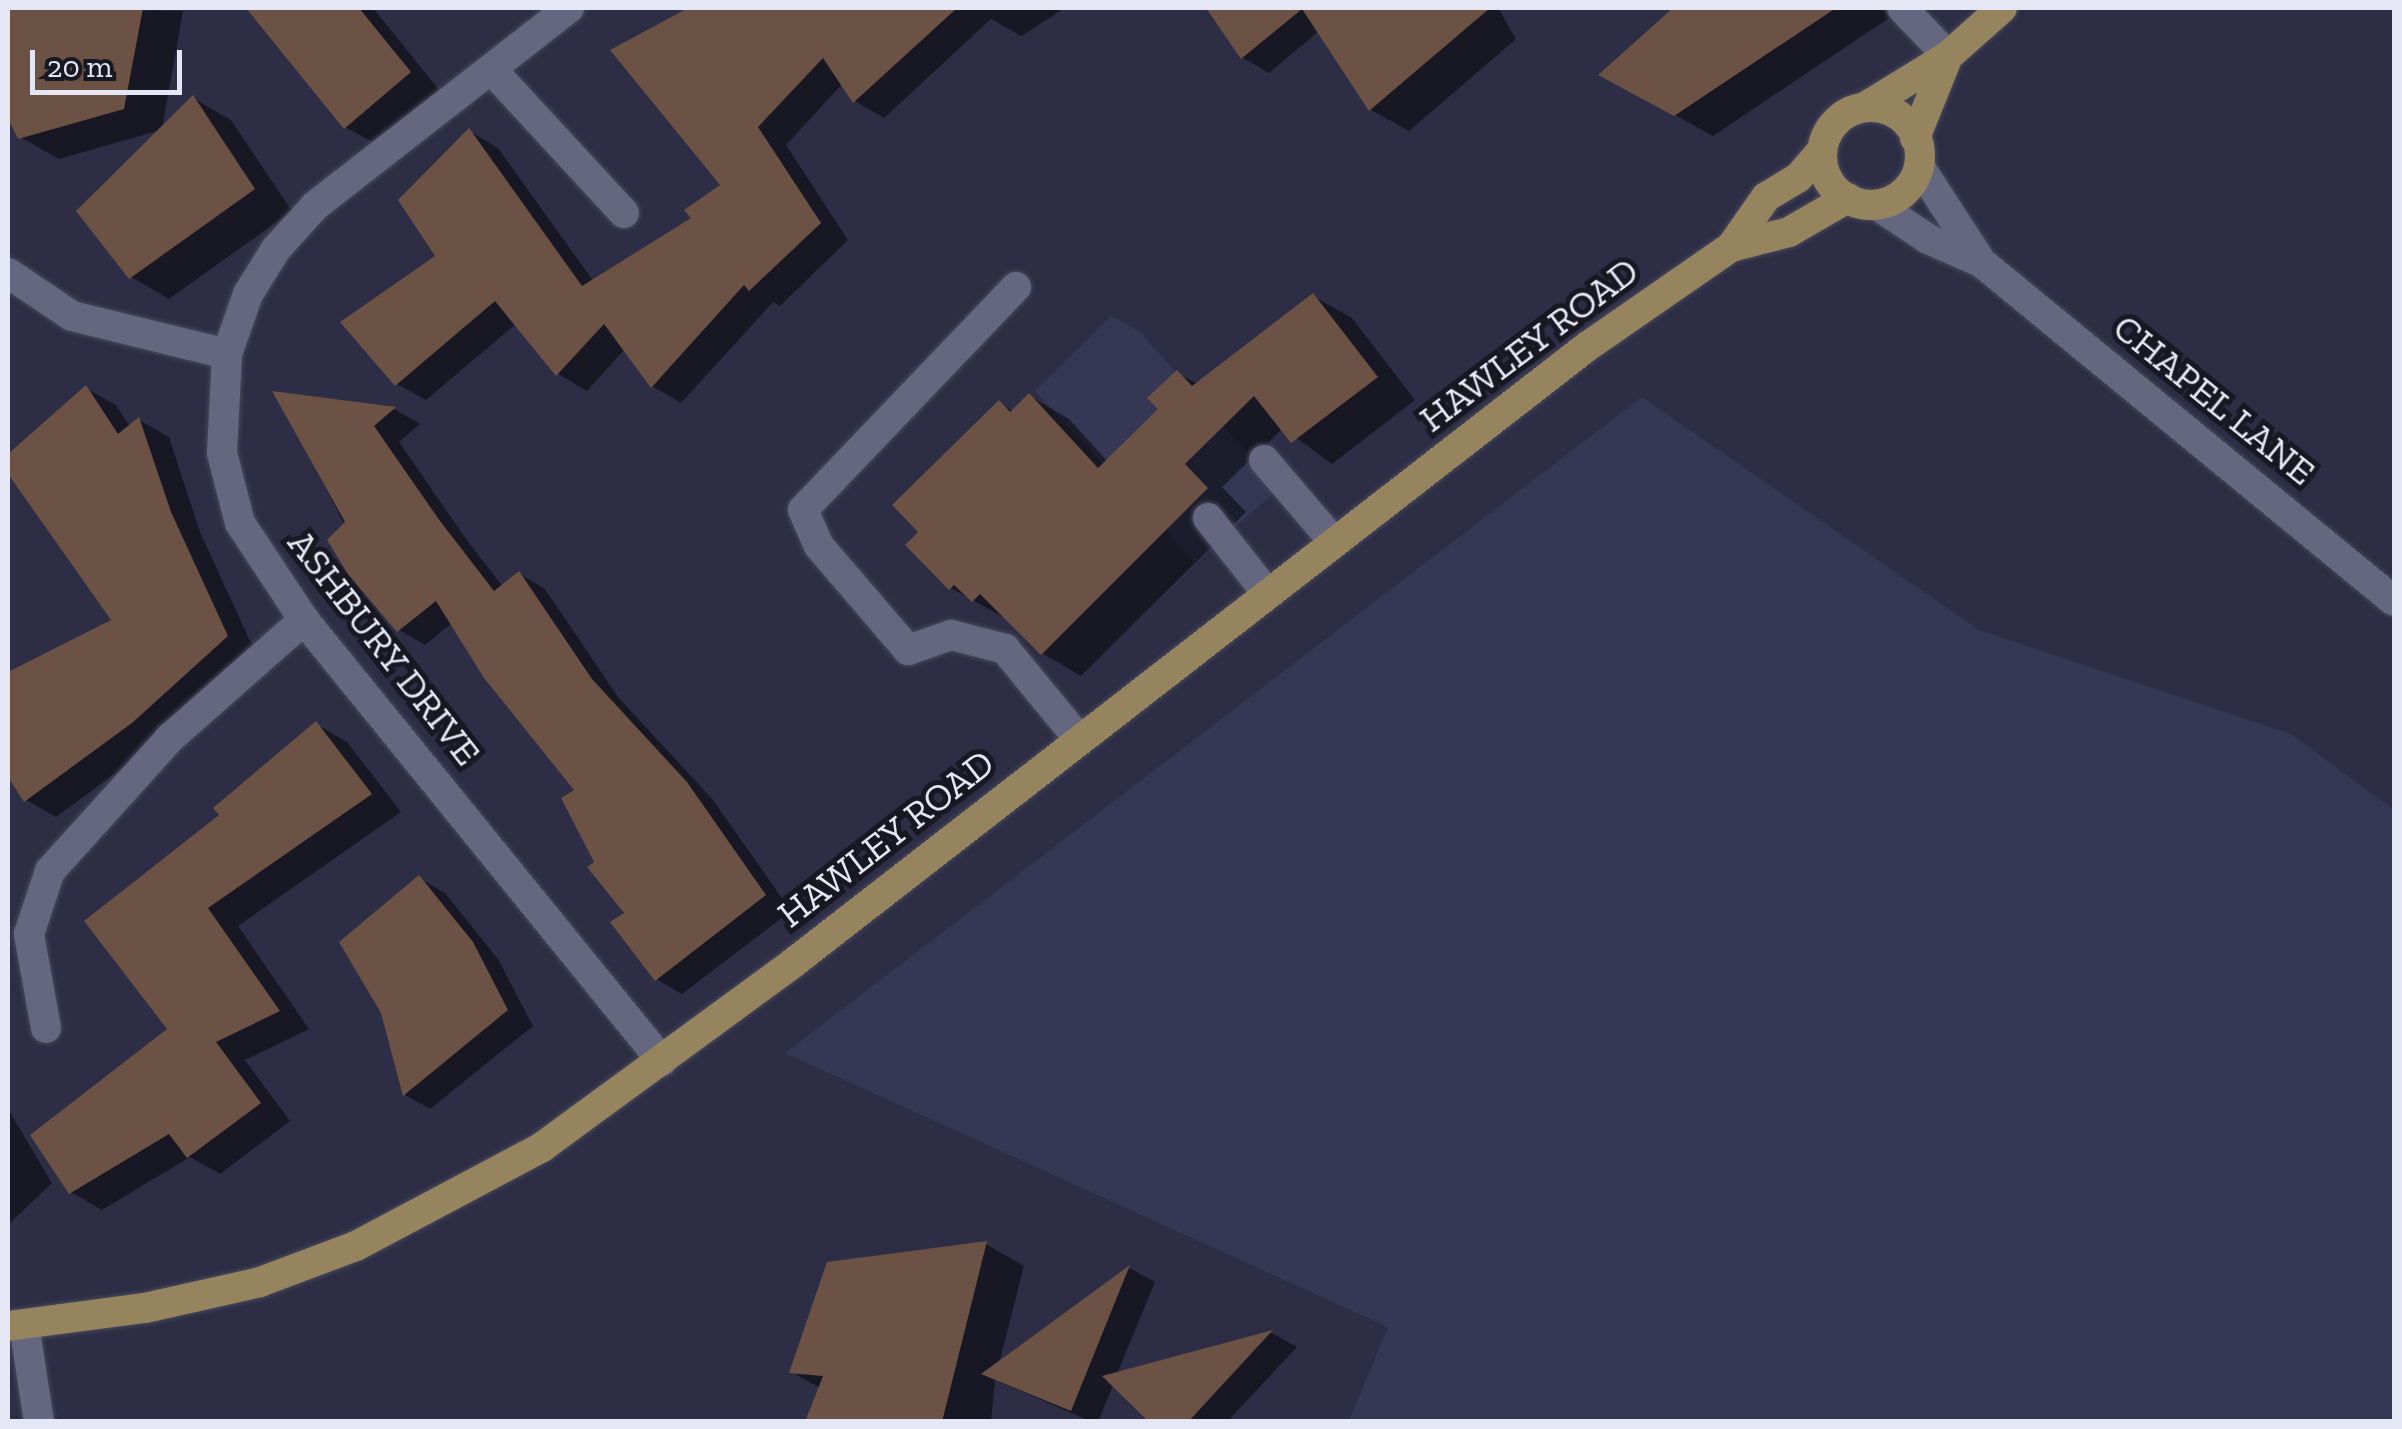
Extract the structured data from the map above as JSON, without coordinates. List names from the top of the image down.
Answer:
{
  "streets": {
    "main road": ["HAWLEY ROAD"],
    "street": ["CHAPEL LANE", "ASHBURY DRIVE"]
  },
  "crossings": [
    ["HAWLEY ROAD", "ASHBURY DRIVE"]
  ],
  "scale_bar": "20 m"
}
